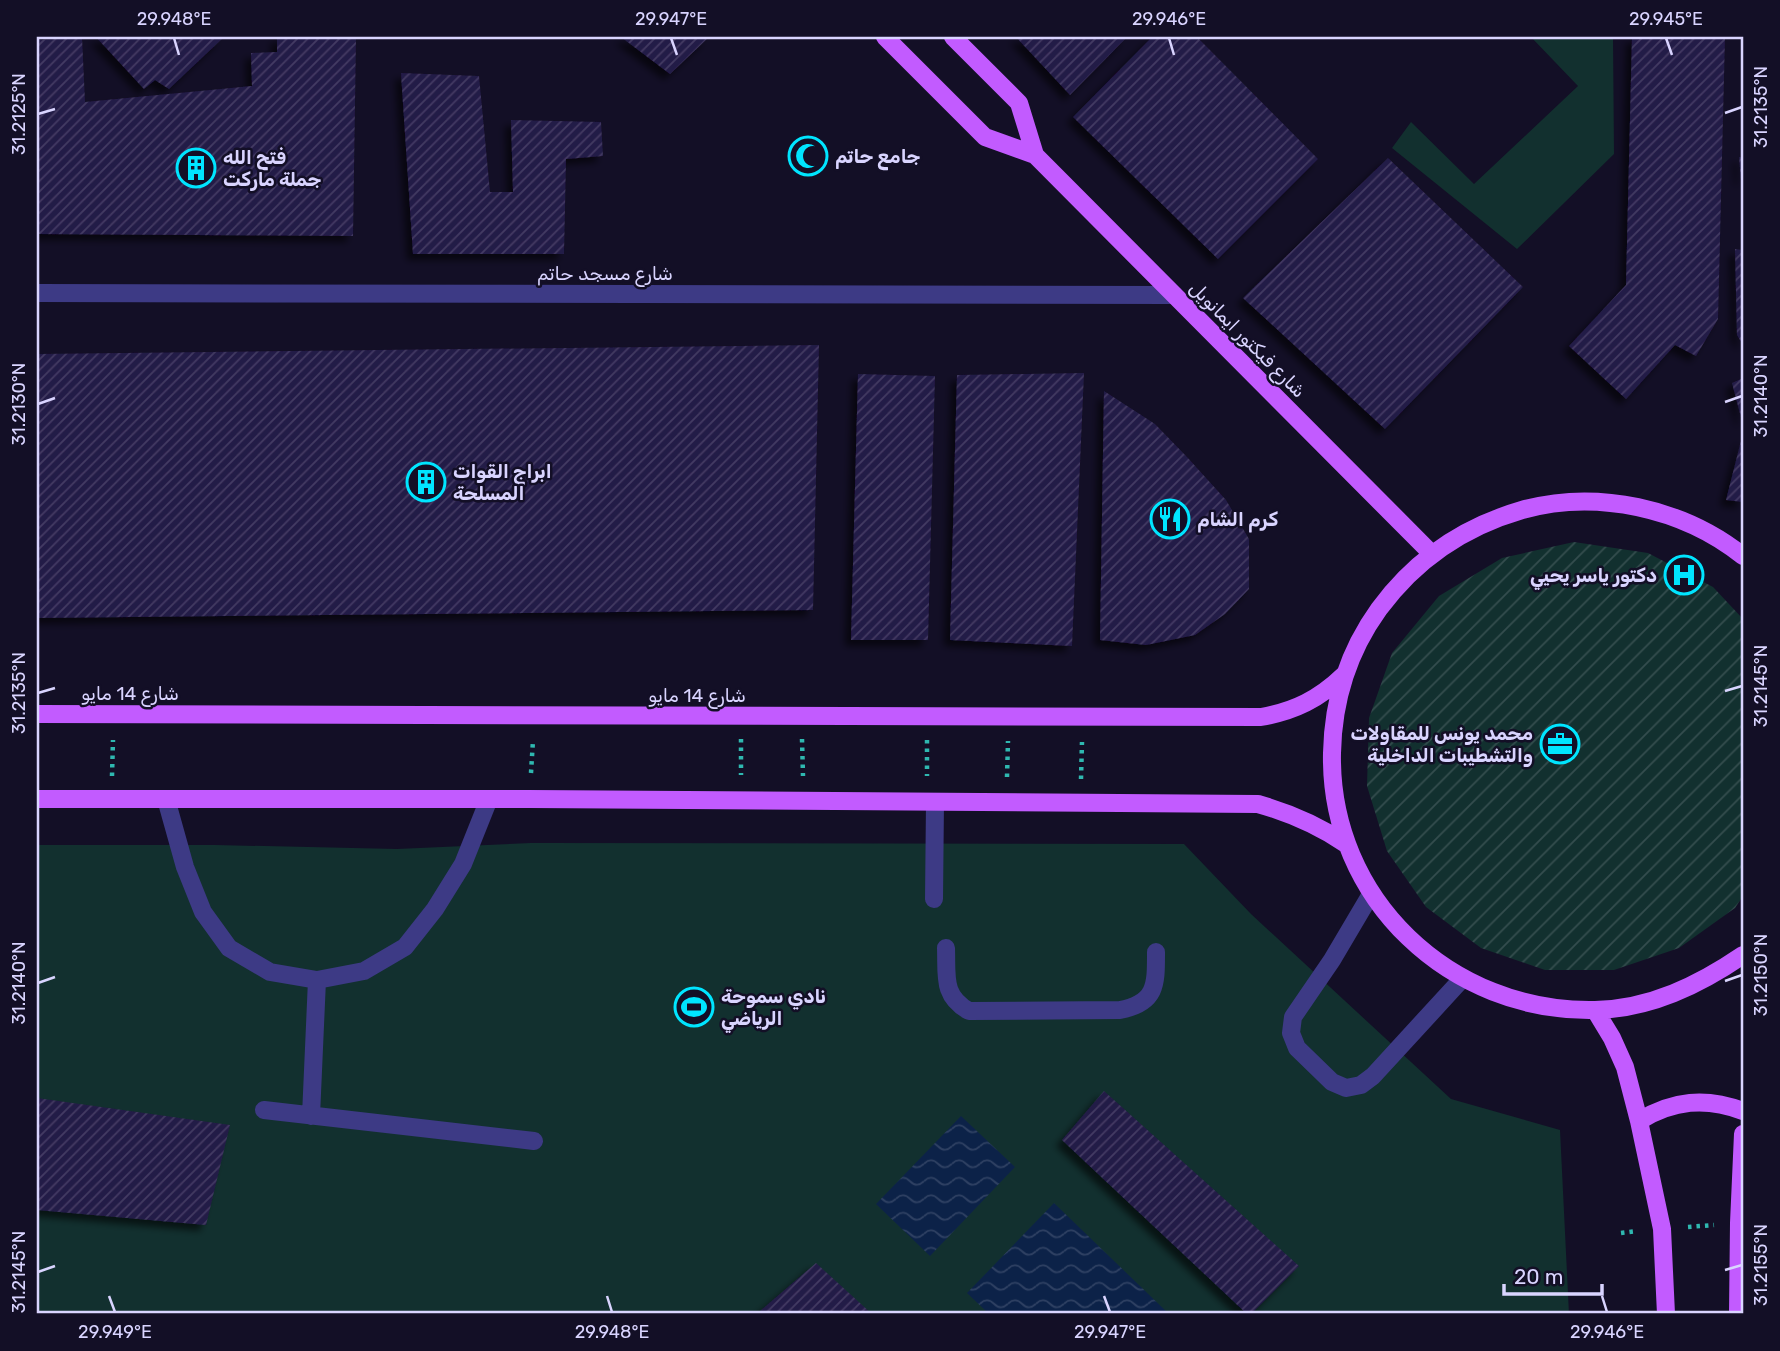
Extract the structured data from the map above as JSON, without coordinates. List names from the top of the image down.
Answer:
{
  "streets": {
    "main road": ["شارع فيكتور ايمانويل", "شارع 14 مايو"],
    "street": ["شارع مسجد حاتم"]
  },
  "crossings": [
    ["شارع مسجد حاتم", "شارع فيكتور ايمانويل"]
  ],
  "places": {
    "mosque": ["جامع حاتم"],
    "building": ["فتح الله جملة ماركت", "ابراج القوات المسلحة"],
    "restaurant": ["كرم الشام"],
    "hospital": ["دكتور ياسر يحيي"],
    "office": ["محمد يونس للمقاولات والتشطيبات الداخلية"],
    "sports": ["نادي سموحة الرياضي"]
  },
  "scale_bar": "20 m",
  "coordinates": [
    "29.948°E",
    "29.947°E",
    "29.946°E",
    "29.945°E",
    "31.2135°N",
    "31.2125°N",
    "31.2140°N",
    "31.2130°N",
    "31.2145°N",
    "31.2150°N",
    "31.2155°N",
    "29.949°E"
  ]
}
